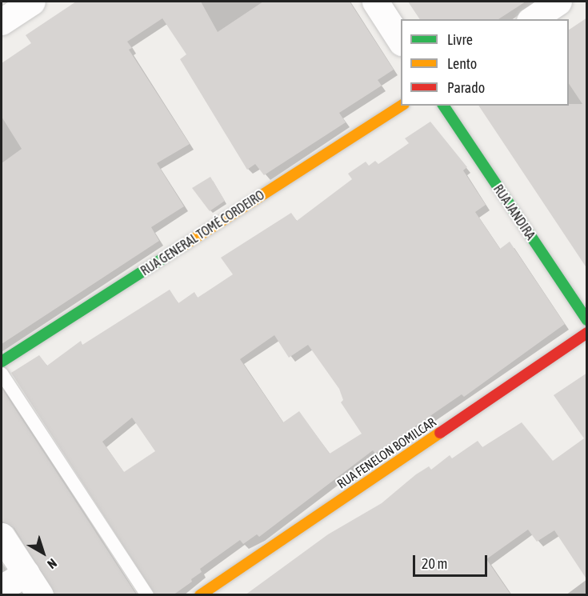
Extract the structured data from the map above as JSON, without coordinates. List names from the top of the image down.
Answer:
{
  "streets": {
    "street": ["RUA JANDIRA", "RUA GENERAL TOMÉ CORDEIRO", "RUA FENELON BOMILCAR"]
  },
  "legend": ["Livre", "Lento", "Parado"],
  "scale_bar": "20 m",
  "north": "bottom right"
}
